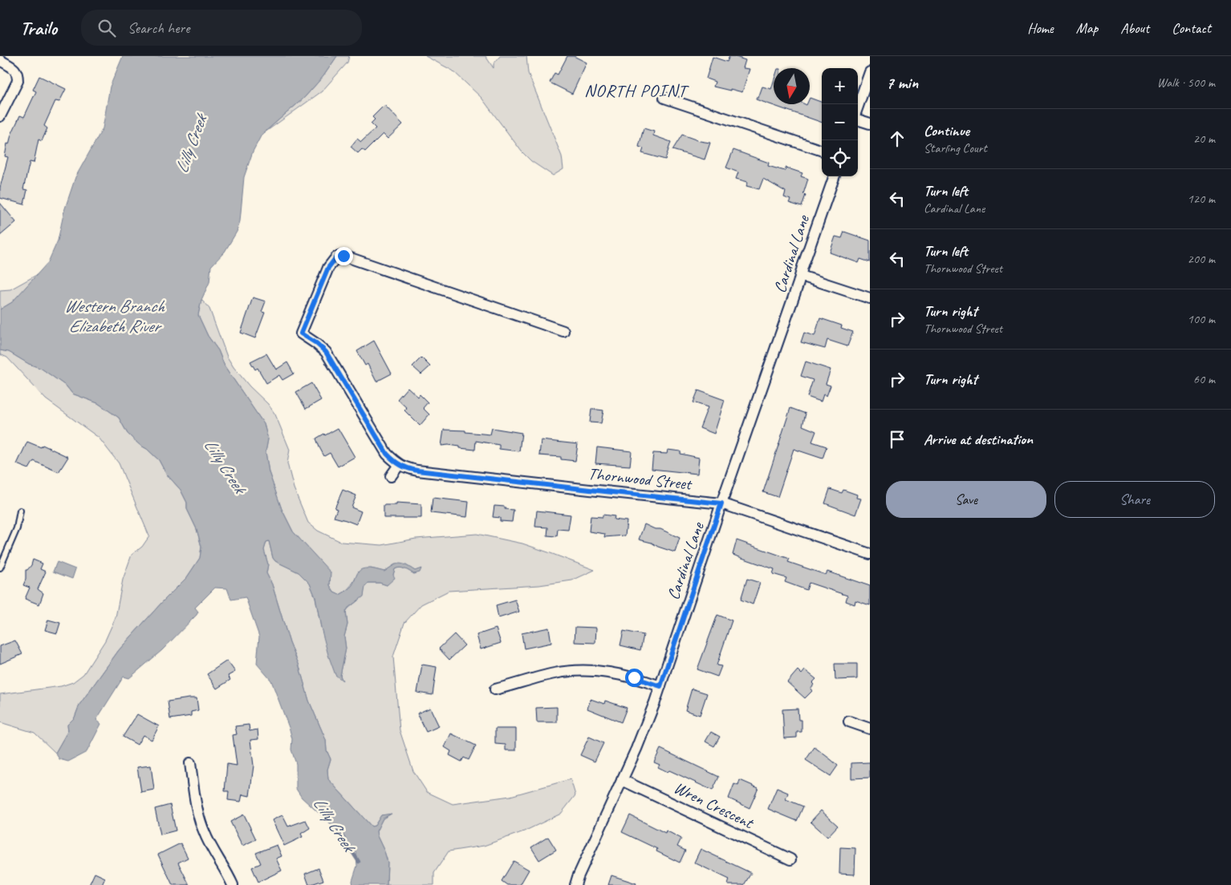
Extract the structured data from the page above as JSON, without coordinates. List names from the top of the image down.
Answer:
{
  "streets": {
    "street": ["Cardinal Lane", "Thornwood Street", "Wren Crescent"]
  },
  "crossings": [
    ["Cardinal Lane", "Thornwood Street"],
    ["Cardinal Lane", "Wren Crescent"]
  ],
  "districts": ["NORTH POINT"],
  "water": ["Lilly Creek", "Western Branch Elizabeth River"],
  "north": "bottom",
  "page": {
    "header": "Trailo",
    "search": "Search here",
    "nav": [
      "Home",
      "Map",
      "About",
      "Contact"
    ],
    "heading": ["7 min", "Walk · 500 m"],
    "map_buttons": ["+", "−"],
    "list": [
      ["Continue", "Starling Court", "20 m"],
      ["Turn left", "Cardinal Lane", "120 m"],
      ["Turn left", "Thornwood Street", "200 m"],
      ["Turn right", "Thornwood Street", "100 m"],
      ["Turn right", "60 m"],
      "Arrive at destination"
    ],
    "buttons": ["Save", "Share"]
  }
}
